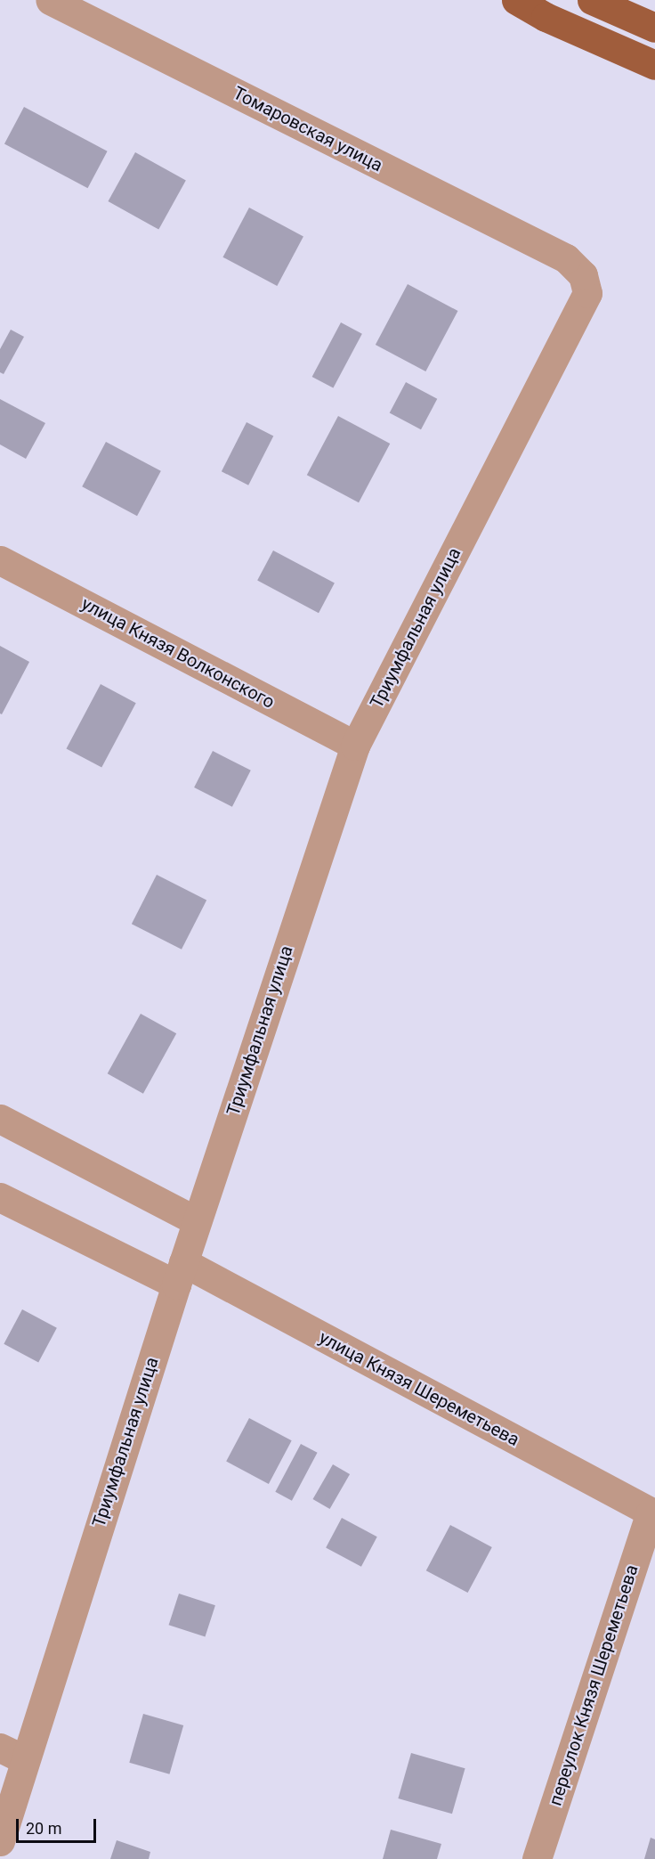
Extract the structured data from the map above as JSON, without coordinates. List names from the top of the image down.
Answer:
{
  "streets": {
    "street": [
      "Томаровская улица",
      "Триумфальная улица",
      "улица Князя Волконского",
      "улица Князя Шереметьева",
      "переулок Князя Шереметьева"
    ]
  },
  "crossings": [
    ["Томаровская улица", "Триумфальная улица"],
    ["Триумфальная улица", "улица Князя Волконского"],
    ["Триумфальная улица", "улица Князя Шереметьева"],
    ["улица Князя Шереметьева", "переулок Князя Шереметьева"]
  ],
  "scale_bar": "20 m"
}
